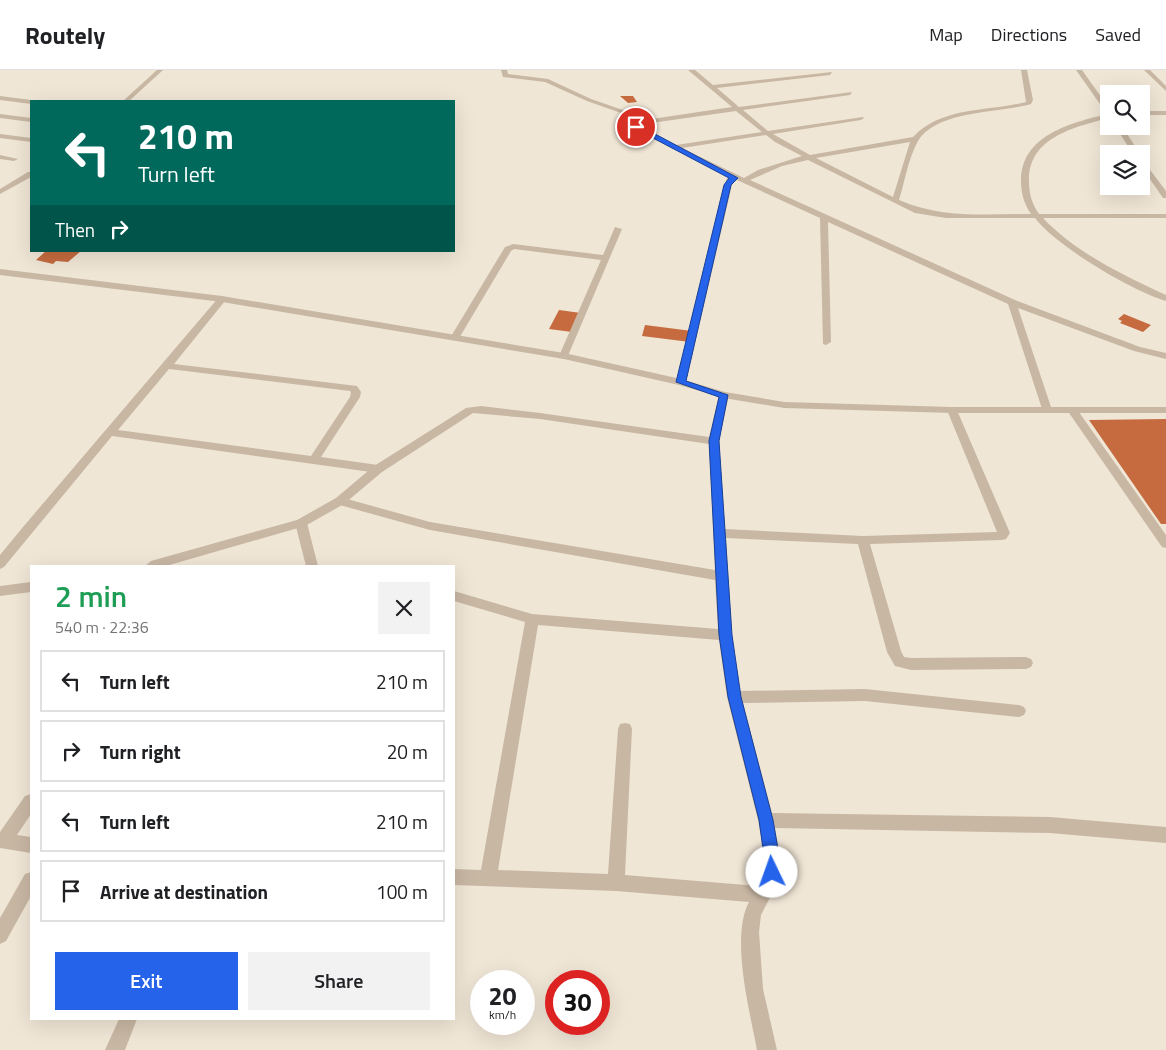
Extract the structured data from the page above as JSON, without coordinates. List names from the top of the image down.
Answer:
{
  "page": {
    "header": "Routely",
    "nav": ["Map", "Directions", "Saved"],
    "turn": ["210 m", "Turn left"],
    "then": "Then",
    "heading": ["2 min", "540 m · 22:36"],
    "list": [
      {
        "name": "Turn left",
        "value": "210 m"
      },
      {
        "name": "Turn right",
        "value": "20 m"
      },
      {
        "name": "Turn left",
        "value": "210 m"
      },
      {
        "name": "Arrive at destination",
        "value": "100 m"
      }
    ],
    "buttons": ["Exit", "Share"],
    "speed": "20 km/h",
    "limit": "30"
  }
}
